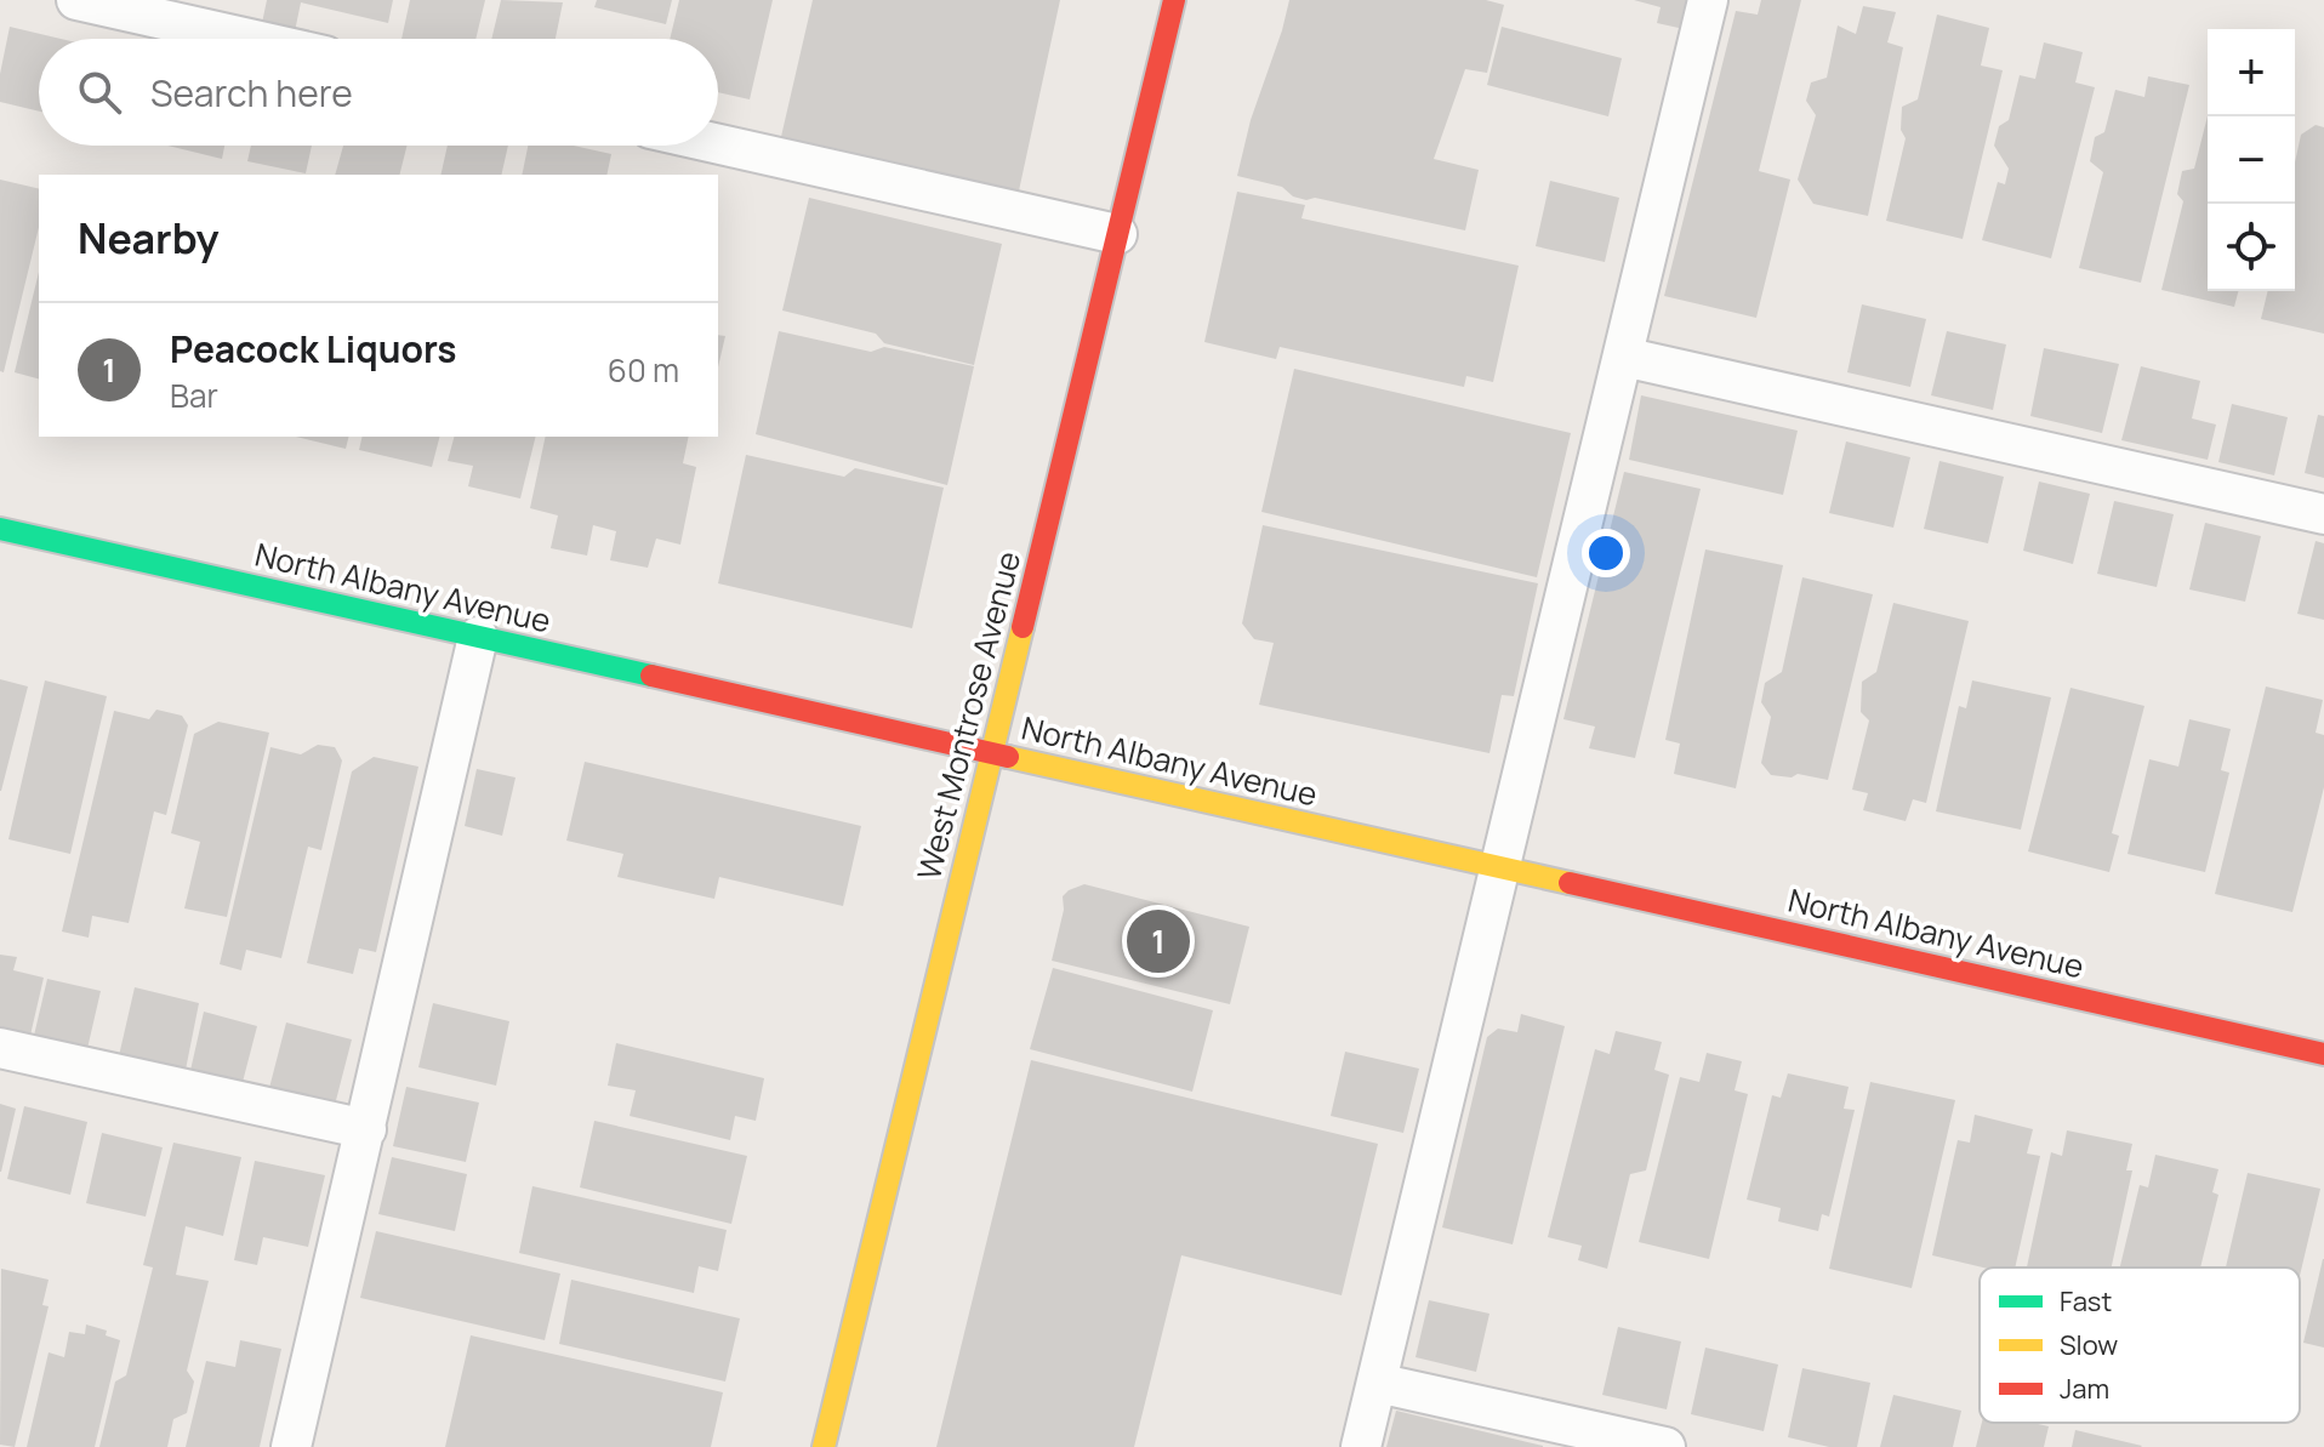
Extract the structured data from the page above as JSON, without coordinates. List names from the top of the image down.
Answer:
{
  "streets": {
    "street": ["North Albany Avenue", "West Montrose Avenue"]
  },
  "crossings": [
    ["North Albany Avenue", "West Montrose Avenue"]
  ],
  "legend": ["Fast", "Slow", "Jam"],
  "page": {
    "map_buttons": ["+", "−"],
    "search": "Search here",
    "heading": "Nearby",
    "list": [
      {
        "mark": "1",
        "name": "Peacock Liquors",
        "note": "Bar",
        "value": "60 m"
      }
    ],
    "pins": "1"
  }
}
